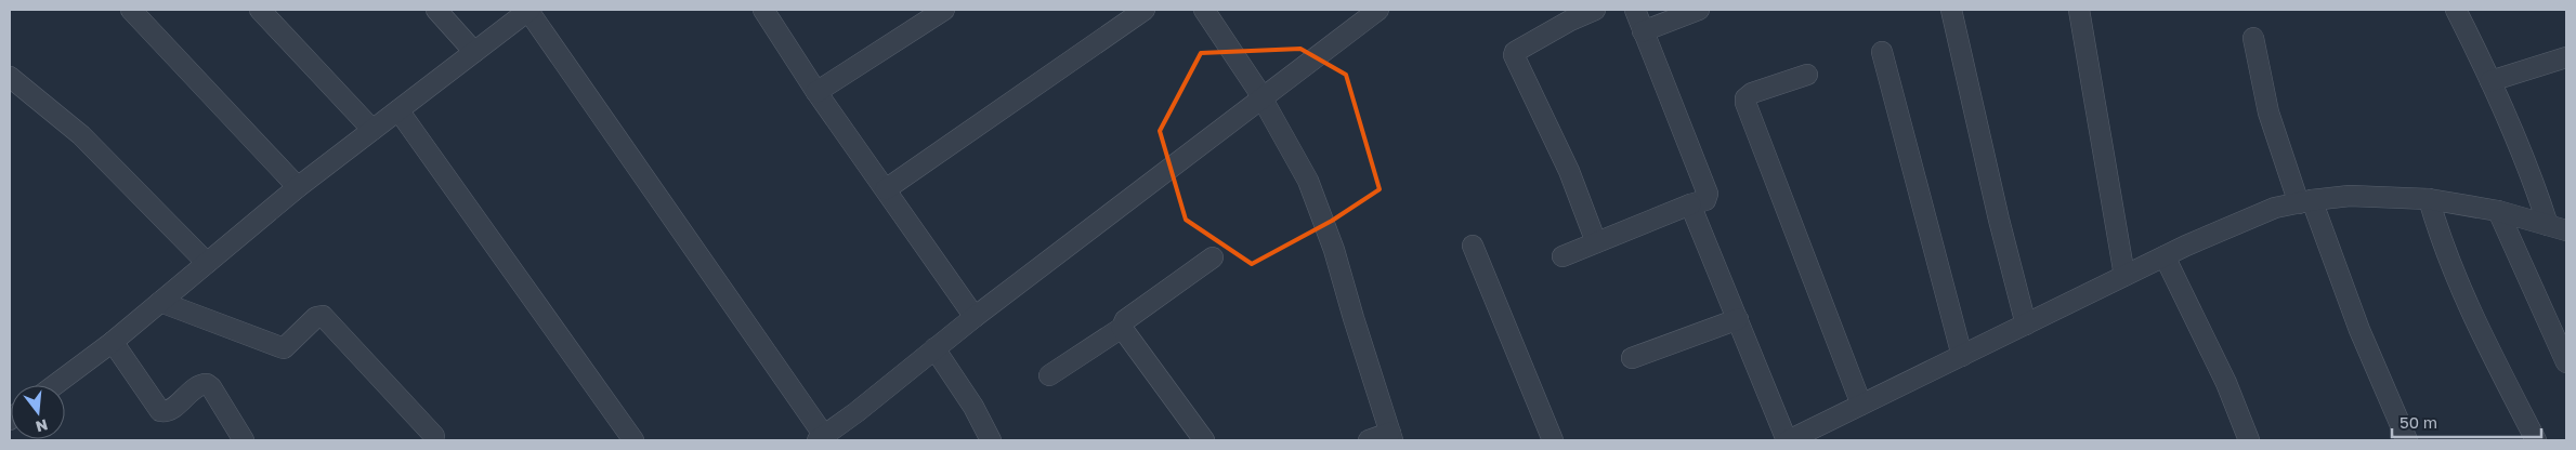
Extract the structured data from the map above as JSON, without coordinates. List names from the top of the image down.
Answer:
{
  "scale_bar": "50 m",
  "north": "bottom"
}
